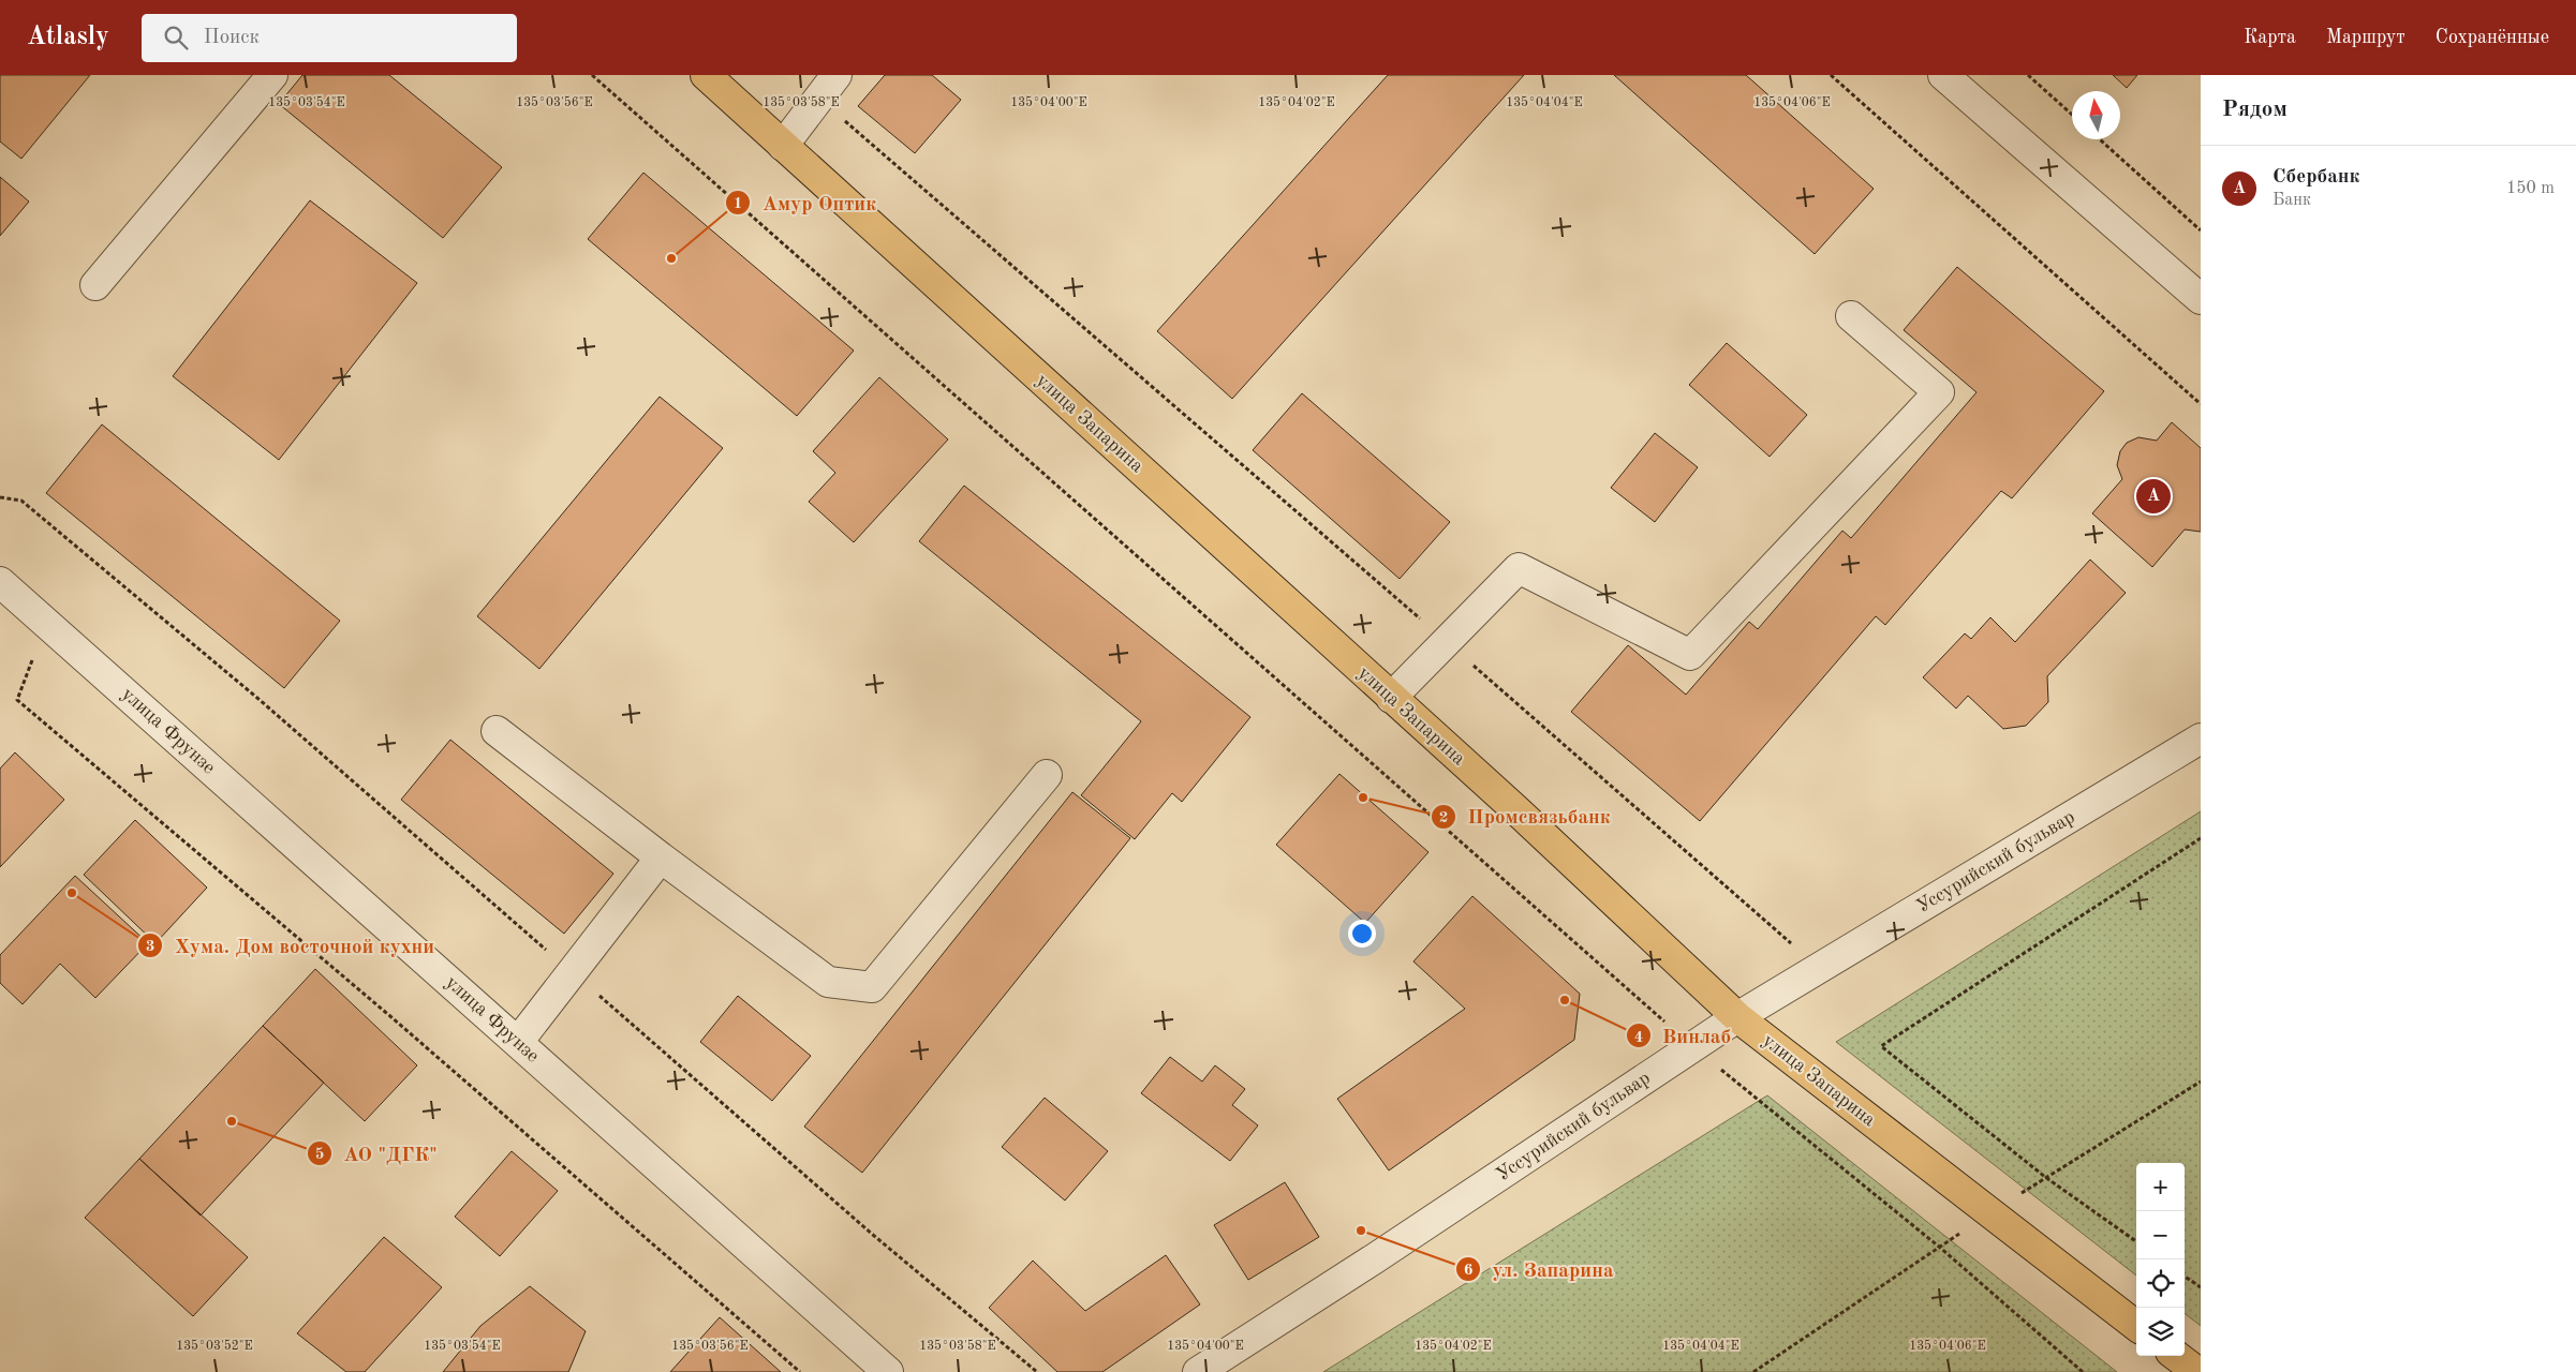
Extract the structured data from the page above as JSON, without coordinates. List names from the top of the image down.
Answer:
{
  "streets": {
    "main road": ["улица Запарина"],
    "street": ["улица Фрунзе", "Уссурийский бульвар"]
  },
  "crossings": [
    ["улица Запарина", "Уссурийский бульвар"]
  ],
  "places": [
    "Амур Оптик",
    "Промсвязьбанк",
    "Хума. Дом восточной кухни",
    "Винлаб",
    "АО \"ДГК\"",
    "ул. Запарина"
  ],
  "north": "top",
  "page": {
    "header": "Atlasly",
    "search": "Поиск",
    "nav": ["Карта", "Маршрут", "Сохранённые"],
    "heading": "Рядом",
    "list": [
      {
        "mark": "A",
        "name": "Сбербанк",
        "note": "Банк",
        "value": "150 m"
      }
    ],
    "pins": "A",
    "map_buttons": ["+", "−"]
  },
  "coordinates": [
    "135°03'54\"E",
    "135°03'56\"E",
    "135°03'58\"E",
    "135°04'00\"E",
    "135°04'02\"E",
    "135°04'04\"E",
    "135°04'06\"E",
    "135°03'52\"E"
  ]
}
